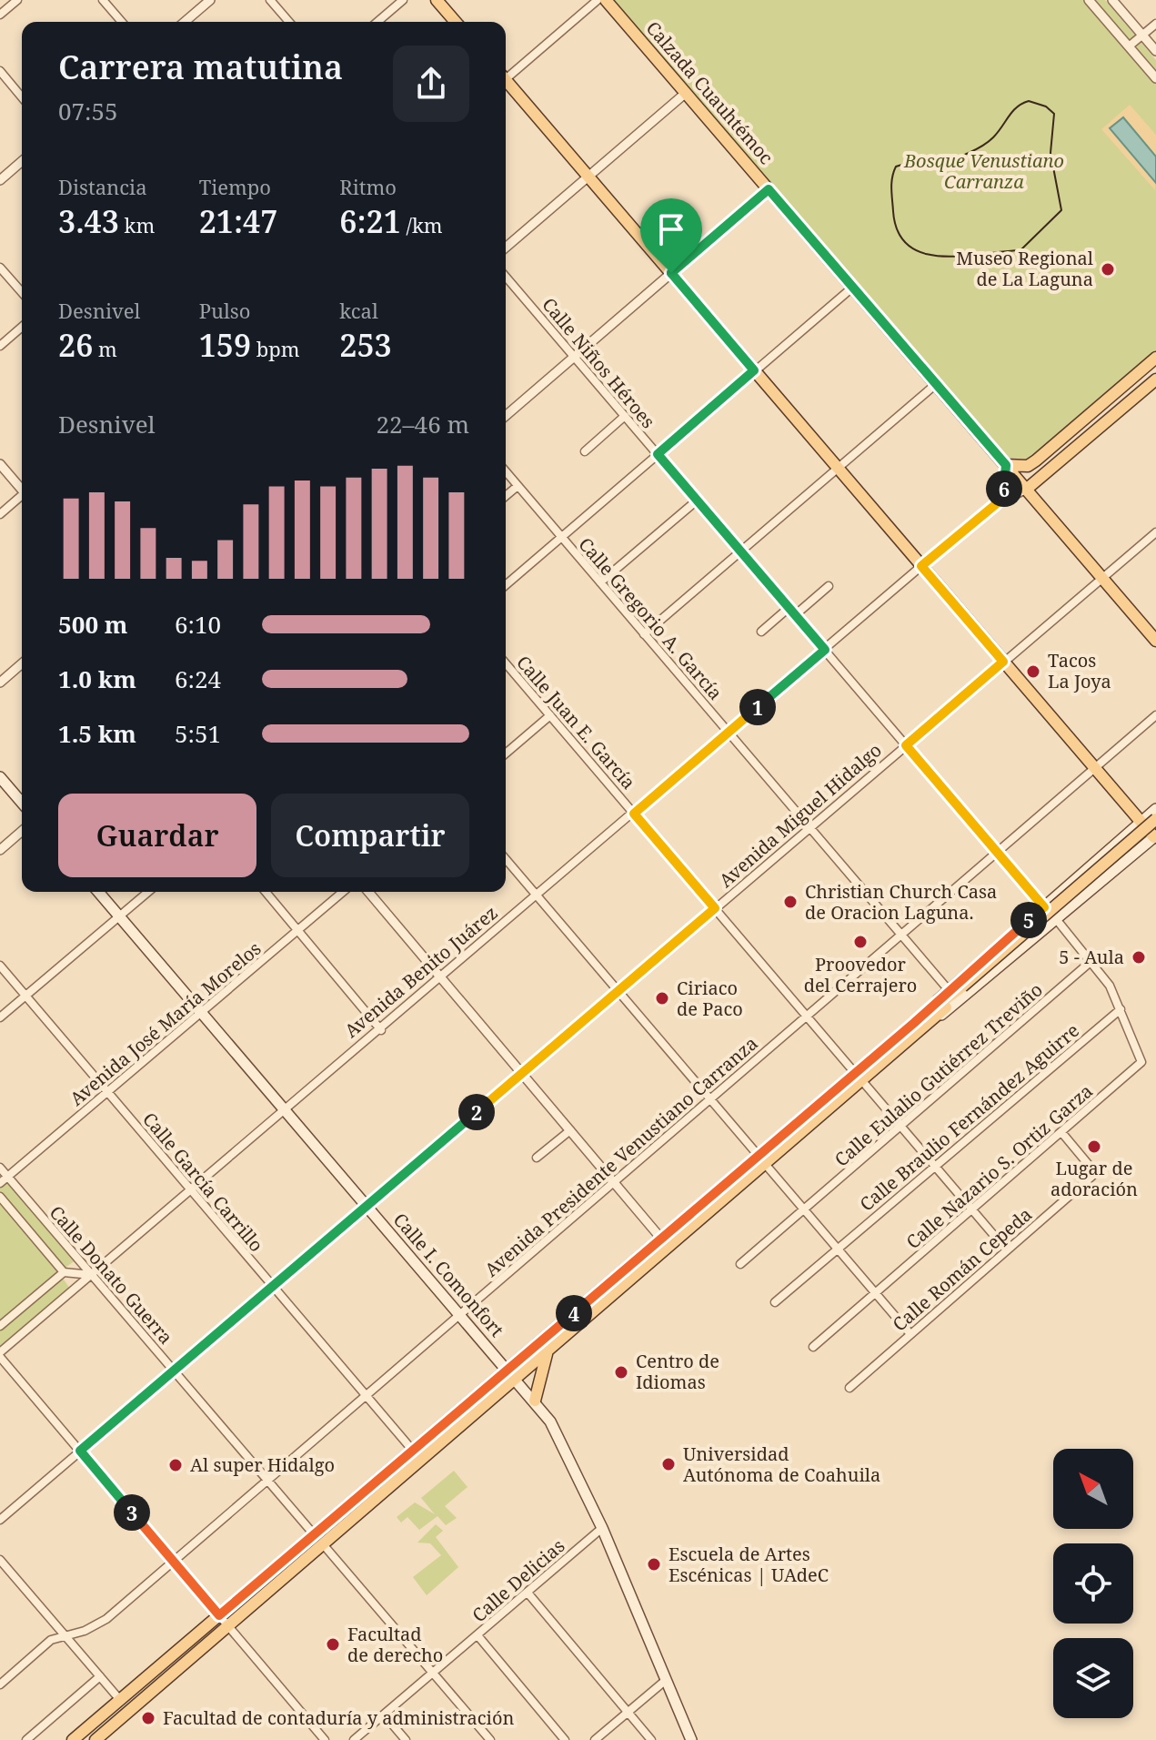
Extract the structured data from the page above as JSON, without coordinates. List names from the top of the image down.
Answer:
{
  "streets": {
    "main road": ["Calzada Cuauhtémoc", "Avenida Benito Juárez", "Calle I. Comonfort"],
    "street": [
      "Calle Niños Héroes",
      "Calle Gregorio A. García",
      "Calle Juan E. García",
      "Avenida Miguel Hidalgo",
      "Avenida José María Morelos",
      "Calle Eulalio Gutiérrez Treviño",
      "Calle Braulio Fernández Aguirre",
      "Avenida Presidente Venustiano Carranza",
      "Calle Nazario S. Ortiz Garza",
      "Calle García Carrillo",
      "Calle Román Cepeda",
      "Calle Donato Guerra",
      "Calle Delicias"
    ]
  },
  "crossings": [
    ["Calzada Cuauhtémoc", "Avenida Miguel Hidalgo"],
    ["Calzada Cuauhtémoc", "Avenida Benito Juárez"],
    ["Calle Niños Héroes", "Avenida Miguel Hidalgo"],
    ["Calle Niños Héroes", "Avenida Benito Juárez"],
    ["Calle Niños Héroes", "Avenida Presidente Venustiano Carranza"],
    ["Calle Gregorio A. García", "Avenida Miguel Hidalgo"],
    ["Calle Gregorio A. García", "Avenida Benito Juárez"],
    ["Calle Gregorio A. García", "Avenida Presidente Venustiano Carranza"],
    ["Calle Juan E. García", "Avenida Miguel Hidalgo"],
    ["Calle Juan E. García", "Avenida Benito Juárez"],
    ["Calle Juan E. García", "Calle Eulalio Gutiérrez Treviño"],
    ["Calle Juan E. García", "Calle Braulio Fernández Aguirre"],
    ["Calle Juan E. García", "Avenida Presidente Venustiano Carranza"],
    ["Calle Juan E. García", "Calle Nazario S. Ortiz Garza"],
    ["Calle Juan E. García", "Calle Román Cepeda"],
    ["Avenida Miguel Hidalgo", "Calle García Carrillo"],
    ["Avenida Miguel Hidalgo", "Calle Donato Guerra"],
    ["Avenida Miguel Hidalgo", "Calle I. Comonfort"],
    ["Avenida Benito Juárez", "Calle García Carrillo"],
    ["Avenida Benito Juárez", "Calle Donato Guerra"],
    ["Avenida Benito Juárez", "Calle I. Comonfort"],
    ["Avenida José María Morelos", "Calle García Carrillo"],
    ["Avenida José María Morelos", "Calle Donato Guerra"],
    ["Avenida José María Morelos", "Calle I. Comonfort"],
    ["Calle Braulio Fernández Aguirre", "Calle Nazario S. Ortiz Garza"],
    ["Avenida Presidente Venustiano Carranza", "Calle García Carrillo"],
    ["Avenida Presidente Venustiano Carranza", "Calle Donato Guerra"],
    ["Avenida Presidente Venustiano Carranza", "Calle I. Comonfort"],
    ["Calle Nazario S. Ortiz Garza", "Calle Román Cepeda"],
    ["Calle I. Comonfort", "Calle Delicias"]
  ],
  "parks": ["Bosque Venustiano Carranza"],
  "places": [
    "Museo Regional de La Laguna",
    "Tacos La Joya",
    "Christian Church Casa de Oracion Laguna.",
    "Proovedor del Cerrajero",
    "5 - Aula",
    "Ciriaco de Paco",
    "Lugar de adoración",
    "Centro de Idiomas",
    "Universidad Autónoma de Coahuila",
    "Al super Hidalgo",
    "Escuela de Artes Escénicas | UAdeC",
    "Facultad de derecho",
    "Facultad de contaduría y administración"
  ],
  "north": "top left",
  "page": {
    "heading": ["Carrera matutina", "07:55"],
    "stats": [
      ["Distancia", "3.43 km"],
      ["Tiempo", "21:47"],
      ["Ritmo", "6:21 /km"],
      ["Desnivel", "26 m"],
      ["Pulso", "159 bpm"],
      ["kcal", "253"]
    ],
    "chart": ["Desnivel", "22–46 m"],
    "pins": [
      "6",
      "1",
      "5",
      "2",
      "4",
      "3"
    ],
    "list": [
      {
        "name": "500 m",
        "note": "6:10"
      },
      {
        "name": "1.0 km",
        "note": "6:24"
      },
      {
        "name": "1.5 km",
        "note": "5:51"
      }
    ],
    "buttons": ["Guardar", "Compartir"]
  }
}
